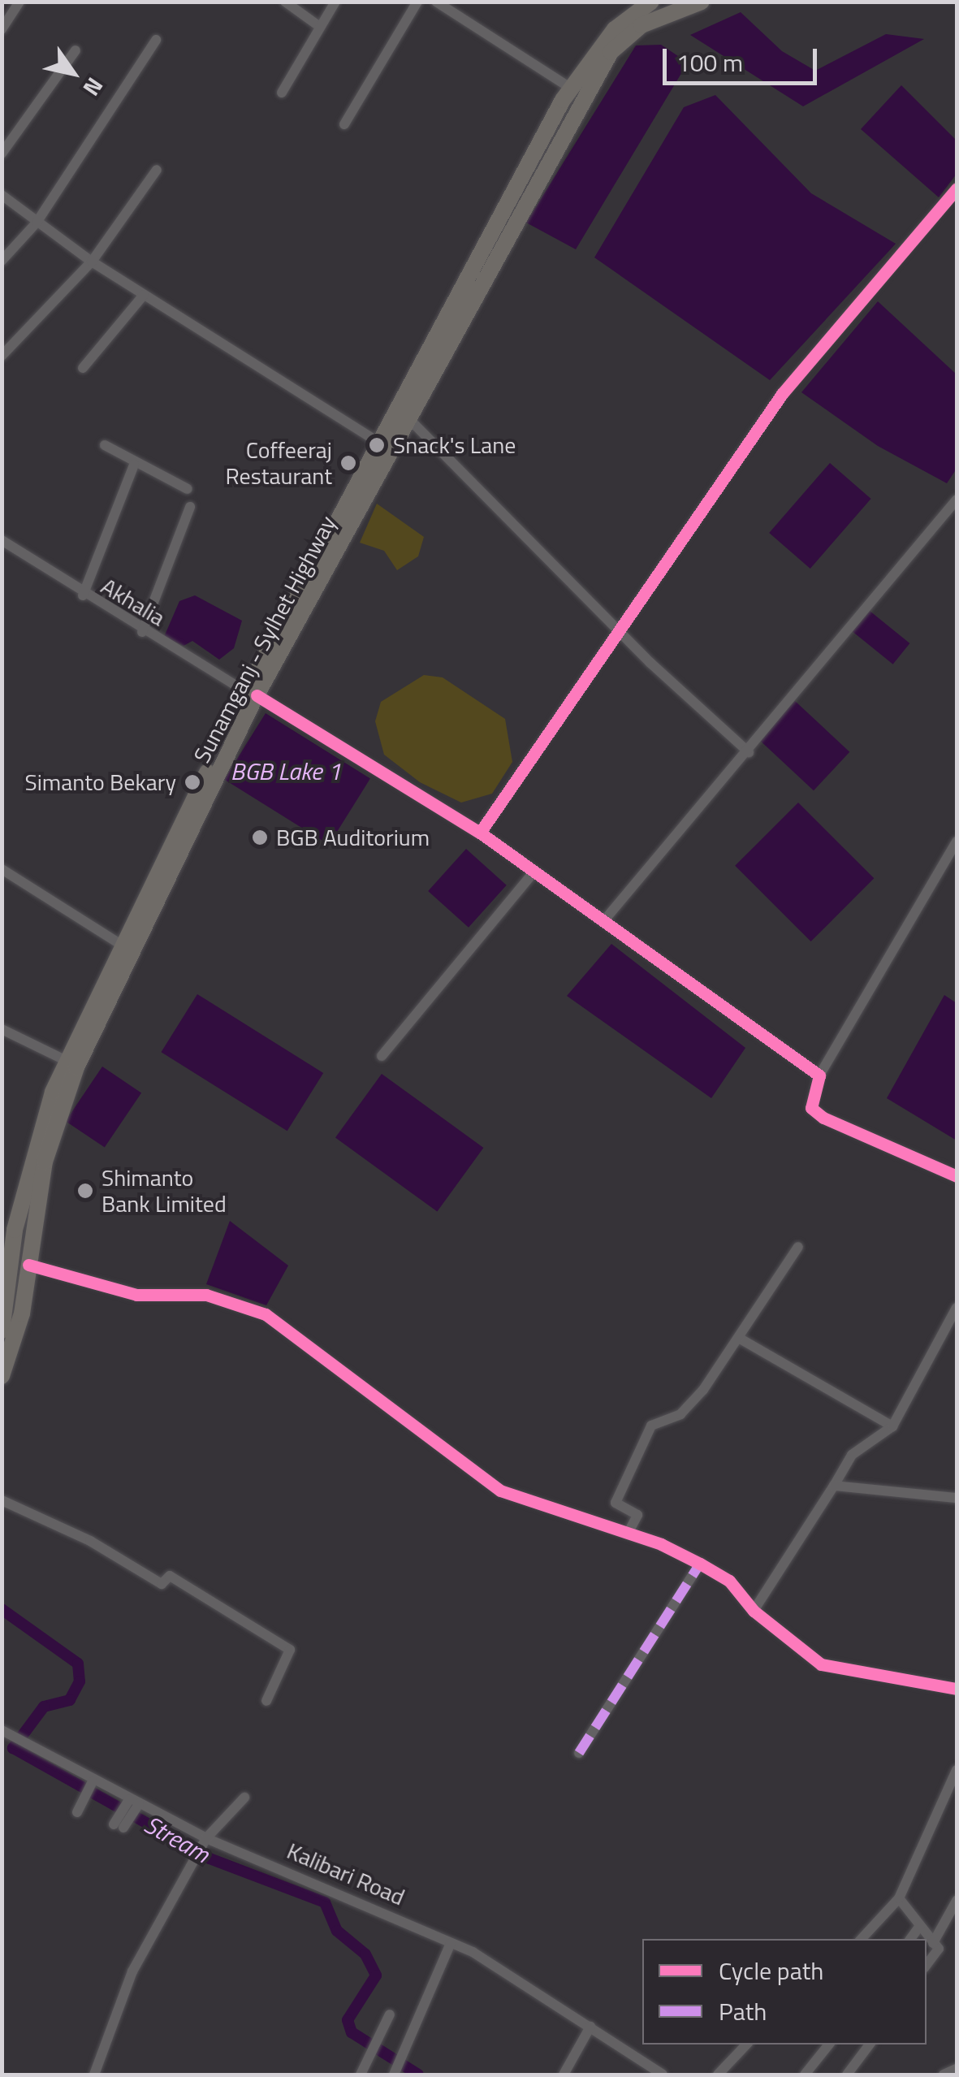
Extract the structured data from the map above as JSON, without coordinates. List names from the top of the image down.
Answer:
{
  "streets": {
    "main road": ["Sunamganj - Sylhet Highway"],
    "street": ["Akhalia", "Kalibari Road"]
  },
  "crossings": [
    ["Akhalia", "Sunamganj - Sylhet Highway"]
  ],
  "water": ["BGB Lake 1", "Stream"],
  "places": [
    "Snack's Lane",
    "Coffeeraj Restaurant",
    "Simanto Bekary",
    "BGB Auditorium",
    "Shimanto Bank Limited"
  ],
  "legend": ["Cycle path", "Path"],
  "scale_bar": "100 m",
  "north": "bottom right"
}
